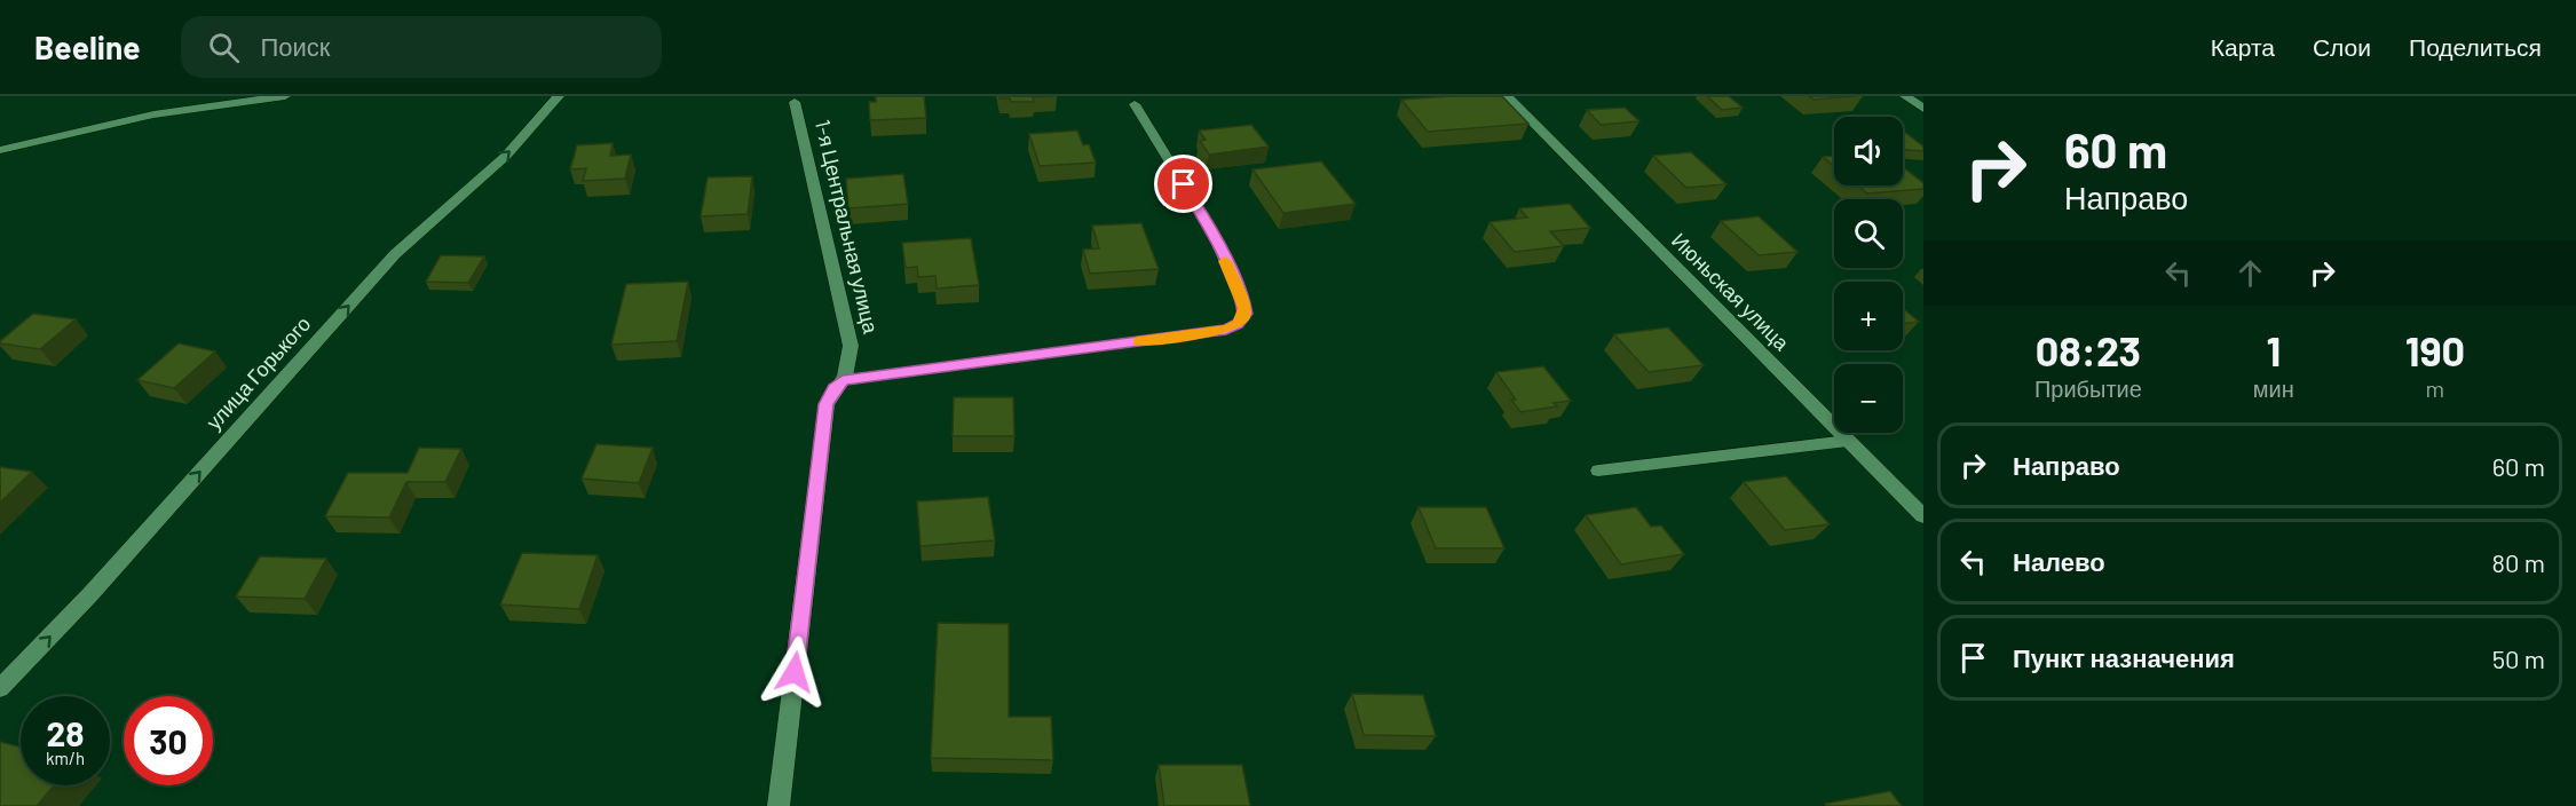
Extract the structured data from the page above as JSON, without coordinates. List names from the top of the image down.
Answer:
{
  "streets": {
    "street": ["1-я Центральная улица", "Июньская улица", "улица Горького"]
  },
  "one_way": ["улица Горького"],
  "page": {
    "header": "Beeline",
    "search": "Поиск",
    "nav": ["Карта", "Слои", "Поделиться"],
    "turn": ["60 m", "Направо"],
    "map_buttons": ["+", "−"],
    "eta": [
      "08:23",
      "Прибытие",
      "1",
      "мин",
      "190",
      "m"
    ],
    "list": [
      {
        "name": "Направо",
        "value": "60 m"
      },
      {
        "name": "Налево",
        "value": "80 m"
      },
      {
        "name": "Пункт назначения",
        "value": "50 m"
      }
    ],
    "speed": "28 km/h",
    "limit": "30"
  }
}
